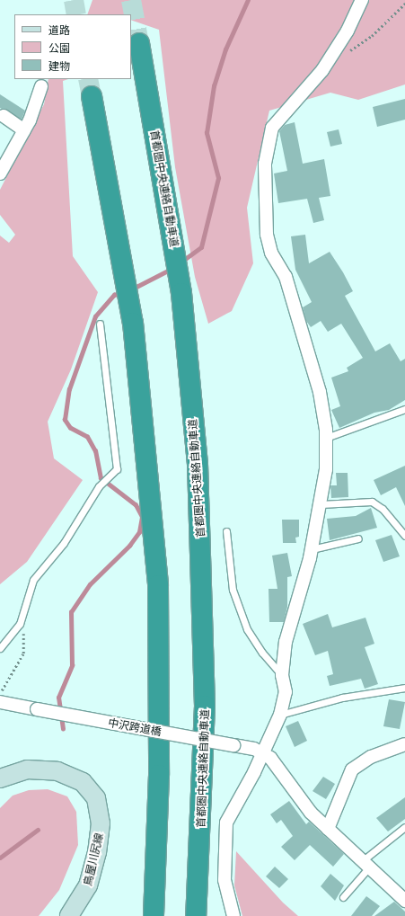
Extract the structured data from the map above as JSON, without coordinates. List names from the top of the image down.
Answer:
{
  "streets": {
    "highway": ["首都圏中央連絡自動車道"],
    "main road": ["鳥屋川尻線"],
    "street": ["中沢跨道橋"]
  },
  "legend": ["道路", "公園", "建物"]
}
